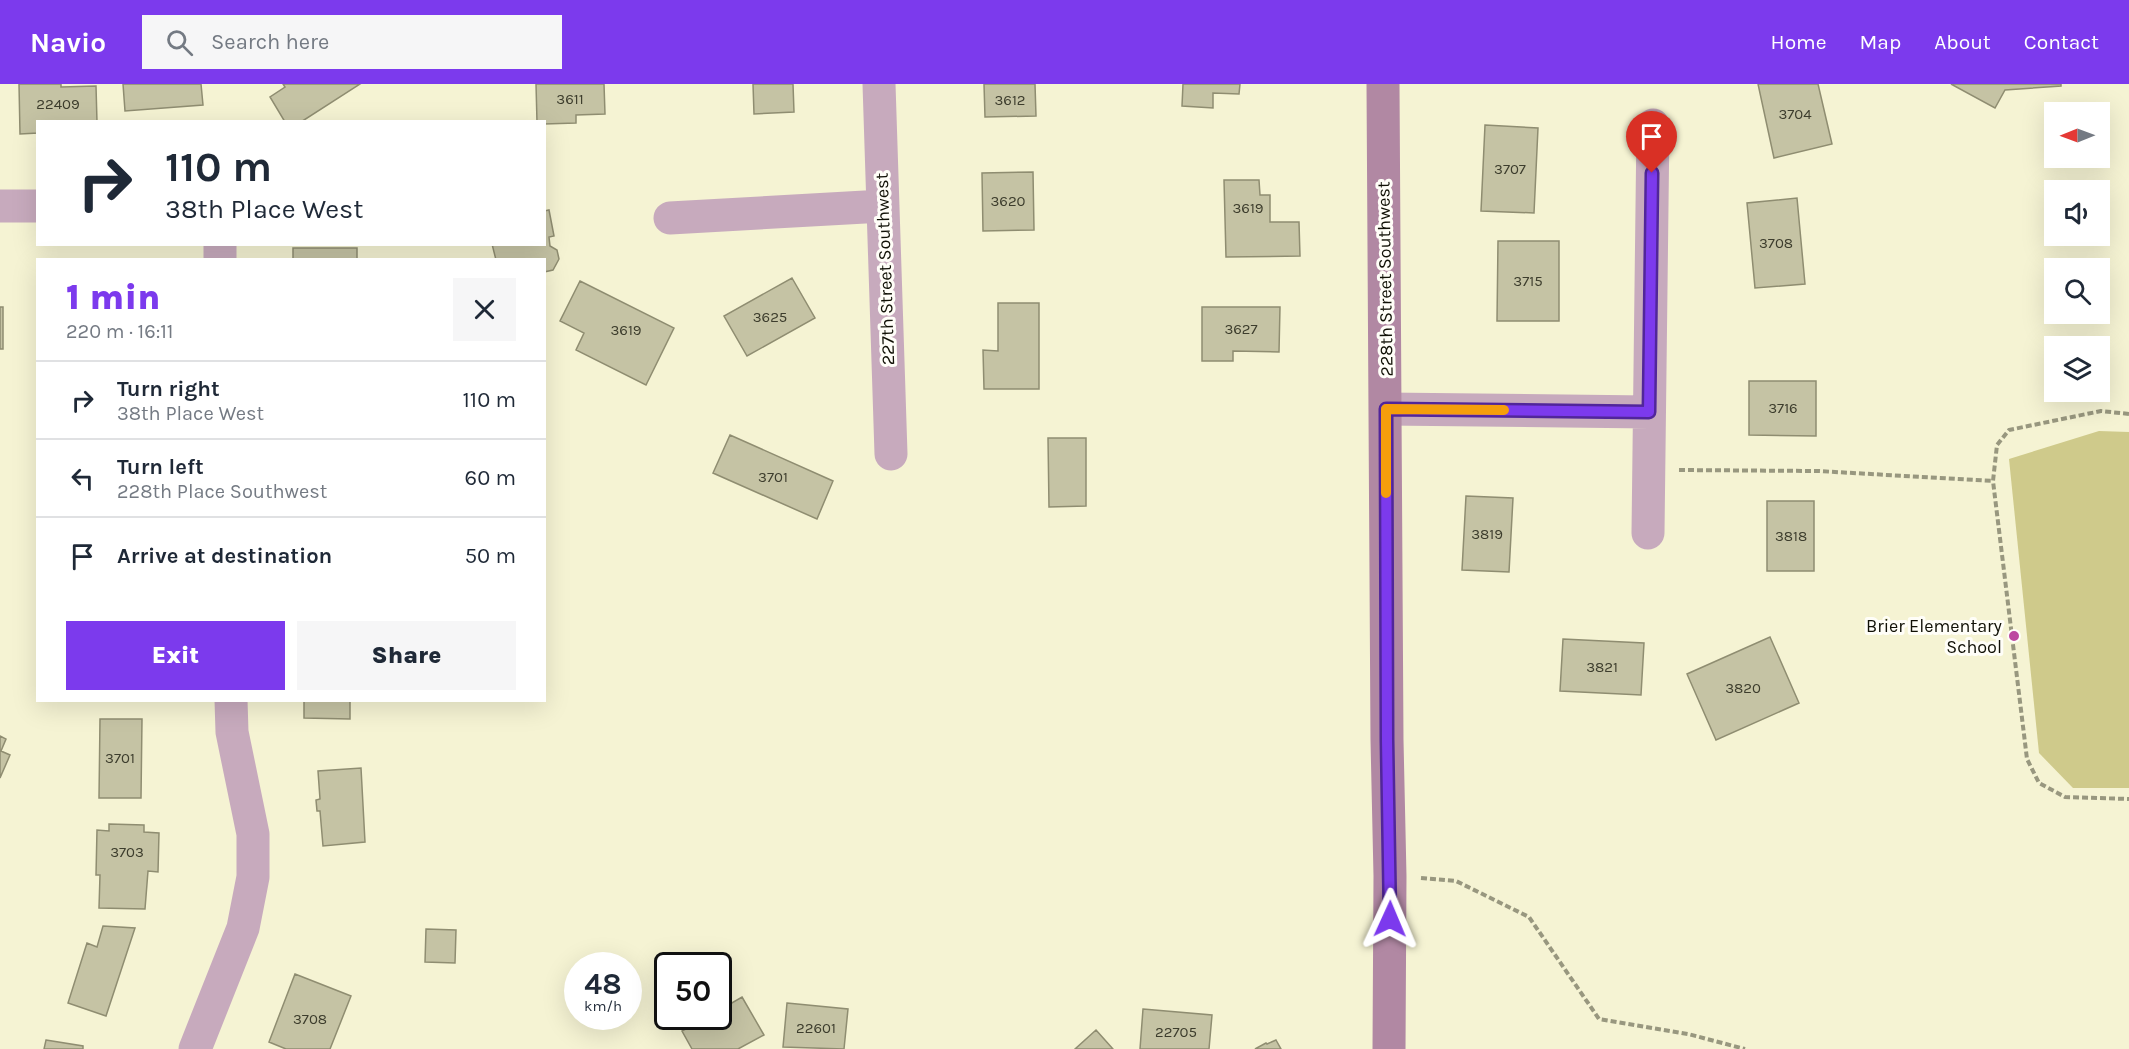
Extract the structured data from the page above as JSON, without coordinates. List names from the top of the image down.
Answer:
{
  "streets": {
    "main road": ["228th Street Southwest"],
    "street": ["227th Street Southwest"]
  },
  "places": ["Brier Elementary School"],
  "house_numbers": [
    "3611",
    "3612",
    "22409",
    "3704",
    "3707",
    "3620",
    "3619",
    "3708",
    "3715",
    "3625",
    "3627",
    "3619",
    "3716",
    "3701",
    "3819",
    "3818",
    "3821",
    "3820",
    "3701",
    "3703",
    "3708",
    "22601",
    "22705"
  ],
  "north": "left",
  "page": {
    "header": "Navio",
    "search": "Search here",
    "nav": [
      "Home",
      "Map",
      "About",
      "Contact"
    ],
    "turn": ["110 m", "38th Place West"],
    "heading": ["1 min", "220 m · 16:11"],
    "list": [
      {
        "name": "Turn right",
        "note": "38th Place West",
        "value": "110 m"
      },
      {
        "name": "Turn left",
        "note": "228th Place Southwest",
        "value": "60 m"
      },
      {
        "name": "Arrive at destination",
        "value": "50 m"
      }
    ],
    "buttons": ["Exit", "Share"],
    "speed": "48 km/h",
    "limit": "50"
  }
}
